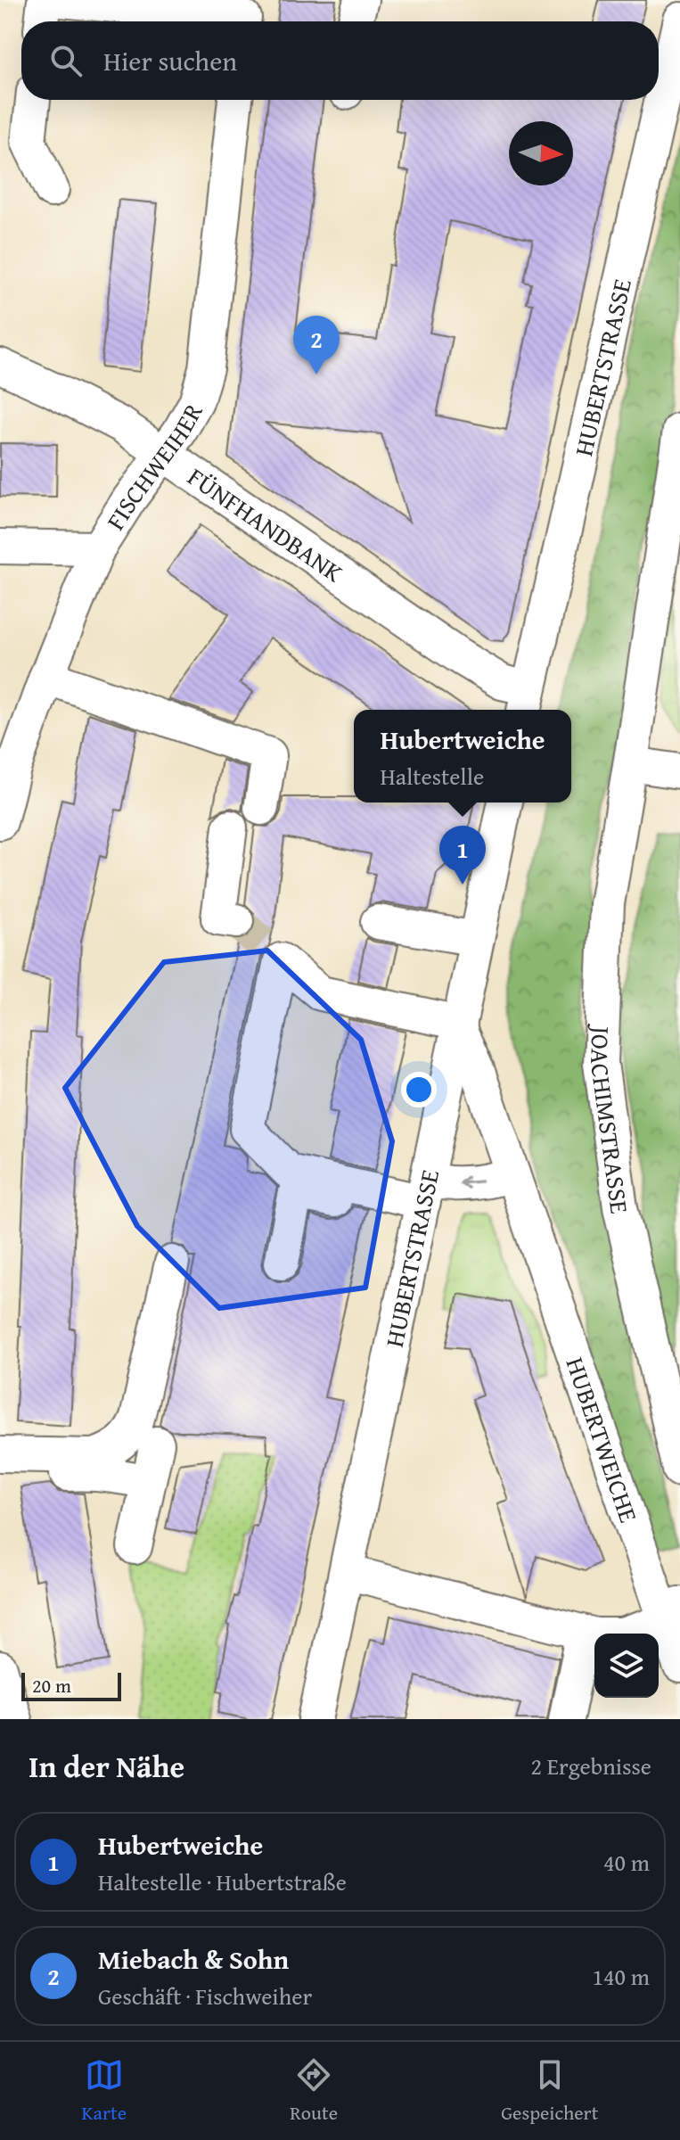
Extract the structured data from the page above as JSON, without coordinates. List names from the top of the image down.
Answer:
{
  "streets": {
    "street": [
      "HUBERTSTRASSE",
      "FISCHWEIHER",
      "FÜNFHANDBANK",
      "JOACHIMSTRASSE",
      "HUBERTWEICHE"
    ]
  },
  "crossings": [
    ["HUBERTSTRASSE", "FÜNFHANDBANK"],
    ["HUBERTSTRASSE", "HUBERTWEICHE"],
    ["FISCHWEIHER", "FÜNFHANDBANK"]
  ],
  "scale_bar": "20 m",
  "north": "right",
  "page": {
    "search": "Hier suchen",
    "pins": ["2", "1"],
    "popup": ["Hubertweiche", "Haltestelle"],
    "scale": "20 m",
    "heading": ["In der Nähe", "2 Ergebnisse"],
    "list": [
      {
        "mark": "1",
        "name": "Hubertweiche",
        "note": "Haltestelle · Hubertstraße",
        "value": "40 m"
      },
      {
        "mark": "2",
        "name": "Miebach & Sohn",
        "note": "Geschäft · Fischweiher",
        "value": "140 m"
      }
    ],
    "nav": ["Karte", "Route", "Gespeichert"]
  }
}
